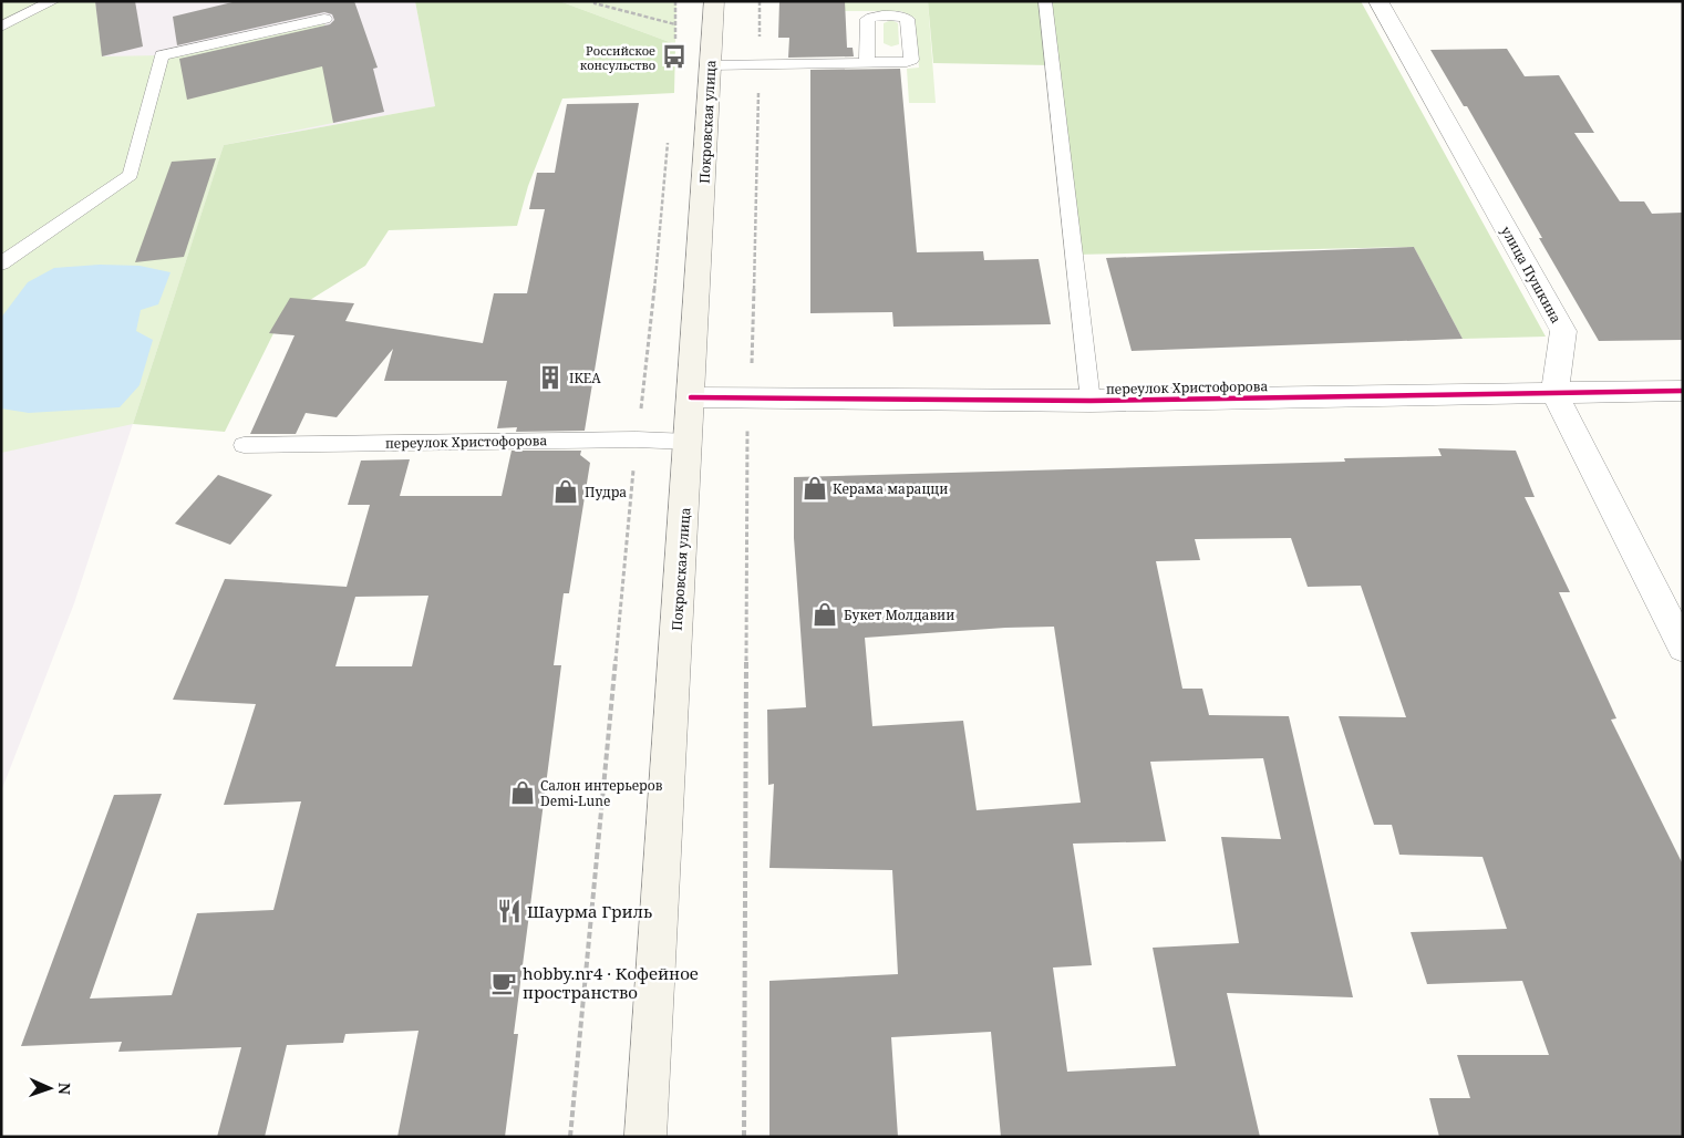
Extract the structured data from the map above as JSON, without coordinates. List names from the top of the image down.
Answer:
{
  "streets": {
    "main road": ["Покровская улица"],
    "street": ["улица Пушкина", "переулок Христофорова"]
  },
  "crossings": [
    ["Покровская улица", "переулок Христофорова"],
    ["улица Пушкина", "переулок Христофорова"]
  ],
  "places": {
    "bus stop": ["Российское консульство"],
    "building": ["IKEA"],
    "shop": [
      "Керама марацци",
      "Пудра",
      "Букет Молдавии",
      "Салон интерьеров Demi-Lune"
    ],
    "restaurant": ["Шаурма Гриль"],
    "cafe": ["hobby.nr4 · Кофейное пространство"]
  },
  "north": "right"
}
